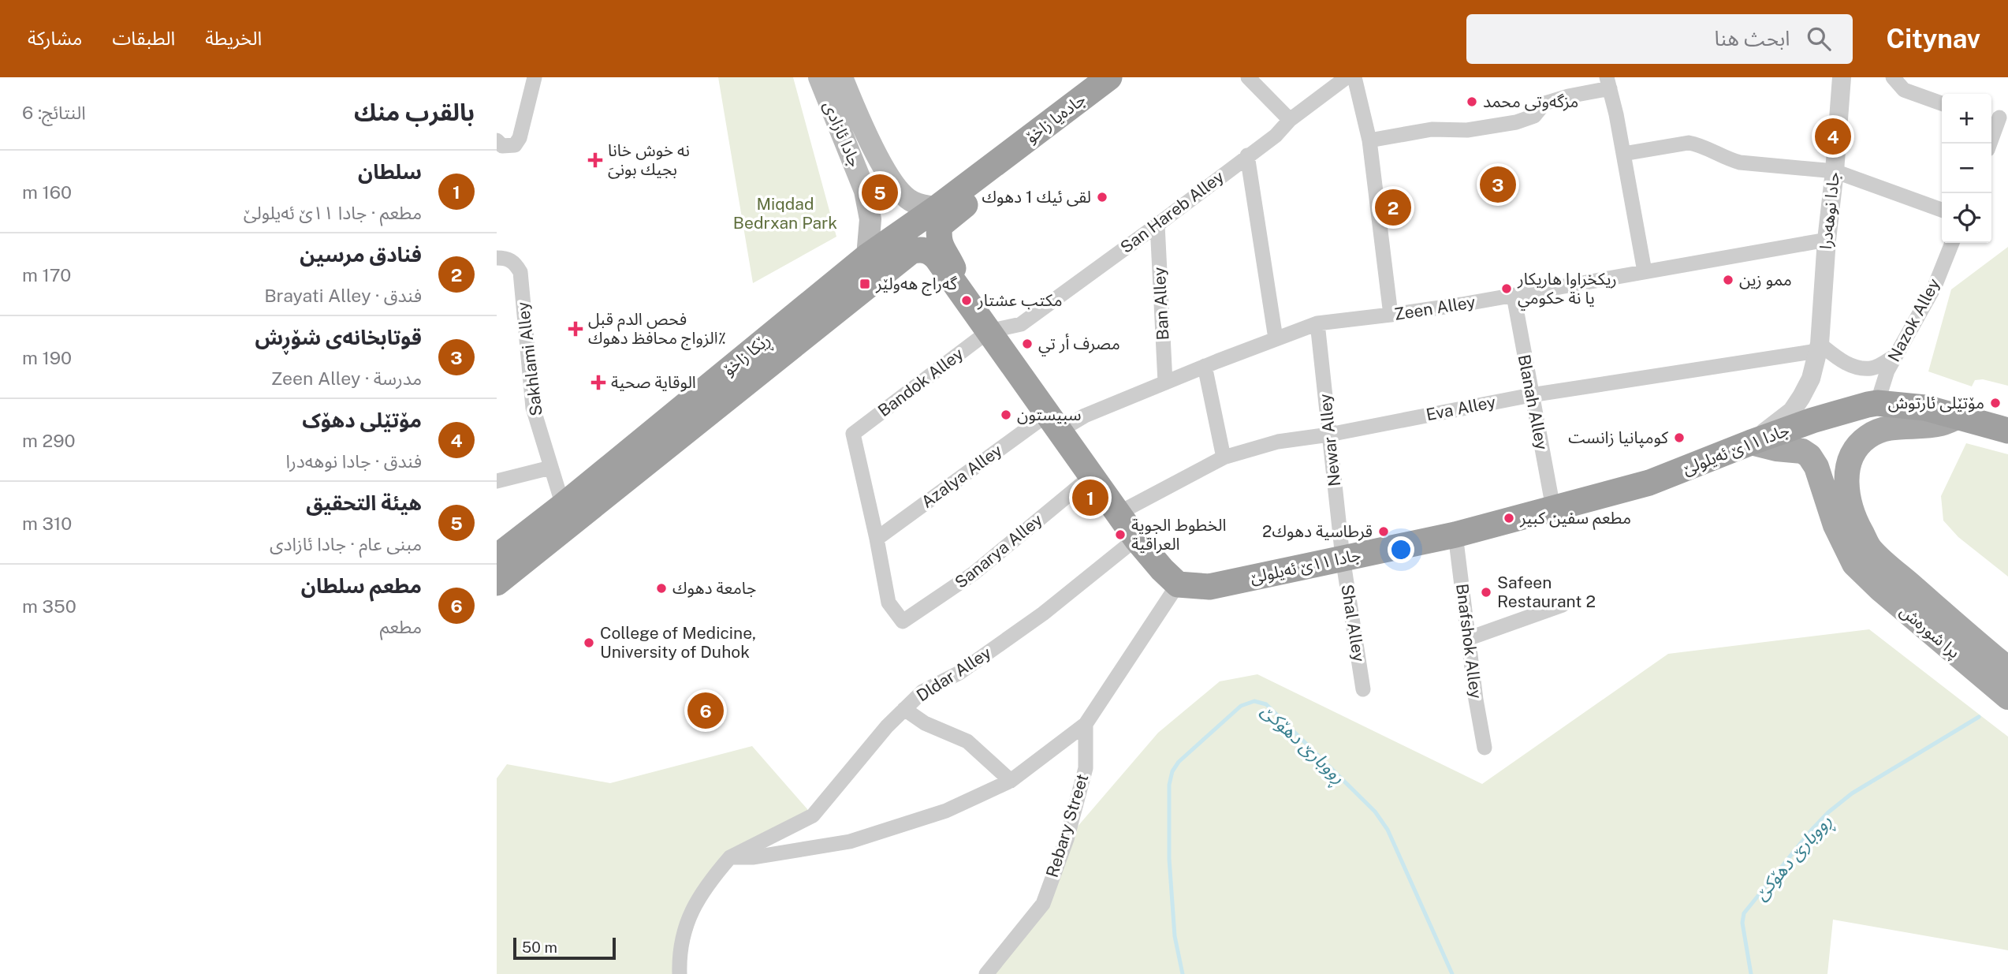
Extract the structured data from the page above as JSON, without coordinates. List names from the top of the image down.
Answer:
{
  "streets": {
    "highway": ["جادەیا زاخۆ", "ڕێکا زاخۆ", "جادا ١١ێ ئه‌یلولێ"],
    "main road": ["جادا ئازادی", "پرا شورەش"],
    "street": [
      "جادا نوهەدرا",
      "San Hareb Alley",
      "Ban Alley",
      "Zeen Alley",
      "Nazok Alley",
      "Sakhlami Alley",
      "Bandok Alley",
      "Blanah Alley",
      "Eva Alley",
      "Newar Alley",
      "Azalya Alley",
      "Sanarya Alley",
      "Shal Alley",
      "Bnafshok Alley",
      "Dldar Alley",
      "Rebary Street"
    ]
  },
  "crossings": [
    ["جادەیا زاخۆ", "ڕێکا زاخۆ"],
    ["جادا ئازادی", "ڕێکا زاخۆ"],
    ["جادا نوهەدرا", "Zeen Alley"],
    ["جادا نوهەدرا", "Eva Alley"],
    ["جادا نوهەدرا", "جادا ١١ێ ئه‌یلولێ"],
    ["San Hareb Alley", "Ban Alley"],
    ["San Hareb Alley", "Bandok Alley"],
    ["Ban Alley", "Zeen Alley"],
    ["Zeen Alley", "Blanah Alley"],
    ["Zeen Alley", "Newar Alley"],
    ["Zeen Alley", "Azalya Alley"],
    ["Nazok Alley", "جادا ١١ێ ئه‌یلولێ"],
    ["ڕێکا زاخۆ", "Sakhlami Alley"],
    ["Bandok Alley", "Azalya Alley"],
    ["Bandok Alley", "Sanarya Alley"],
    ["Blanah Alley", "Eva Alley"],
    ["Blanah Alley", "جادا ١١ێ ئه‌یلولێ"],
    ["Eva Alley", "Newar Alley"],
    ["Newar Alley", "جادا ١١ێ ئه‌یلولێ"],
    ["Newar Alley", "Shal Alley"],
    ["جادا ١١ێ ئه‌یلولێ", "Shal Alley"],
    ["جادا ١١ێ ئه‌یلولێ", "Bnafshok Alley"],
    ["Azalya Alley", "Sanarya Alley"]
  ],
  "water": ["ڕووبارێ دهۆكێ"],
  "parks": ["Miqdad Bedrxan Park"],
  "places": {
    "other": [
      "مزگەوتی محمد",
      "لقى ئيك 1 دهوك",
      "ممو زين",
      "ريكخراوا هاريكار يا نة حكومي",
      "مكتب عشتار",
      "مصرف أر تي",
      "مۆتێلی ئارتوش",
      "سبيستون",
      "كومپانيا زانست",
      "مطعم سفين كبير",
      "قرطاسية دهوك2",
      "الخطوط الجوية العراقية",
      "جامعة دهوك",
      "Safeen Restaurant 2",
      "College of Medicine, University of Duhok"
    ],
    "health": ["نه خوش خانا بجيك بونىَ", "فحص الدم قبل الزواج محافظ دهوك٪", "الوقایة صحیة"],
    "transit": ["گەراج هەولێر"]
  },
  "scale_bar": "50 m",
  "page": {
    "header": "Citynav",
    "search": "ابحث هنا",
    "nav": ["الخريطة", "الطبقات", "مشاركة"],
    "heading": ["بالقرب منك", "النتائج: 6"],
    "map_buttons": ["+", "−"],
    "pins": [
      "4",
      "3",
      "5",
      "2",
      "1",
      "6"
    ],
    "list": [
      {
        "mark": "1",
        "name": "سلطان",
        "note": "مطعم · جادا ١١ێ ئه‌یلولێ",
        "value": "160 m"
      },
      {
        "mark": "2",
        "name": "فنادق مرسين",
        "note": "فندق · Brayati Alley",
        "value": "170 m"
      },
      {
        "mark": "3",
        "name": "قوتابخانەی شۆڕش",
        "note": "مدرسة · Zeen Alley",
        "value": "190 m"
      },
      {
        "mark": "4",
        "name": "مۆتێلی دهۆک",
        "note": "فندق · جادا نوهەدرا",
        "value": "290 m"
      },
      {
        "mark": "5",
        "name": "هيئة التحقيق",
        "note": "مبنى عام · جادا ئازادی",
        "value": "310 m"
      },
      {
        "mark": "6",
        "name": "مطعم سلطان",
        "note": "مطعم",
        "value": "350 m"
      }
    ],
    "scale": "50 m"
  }
}
